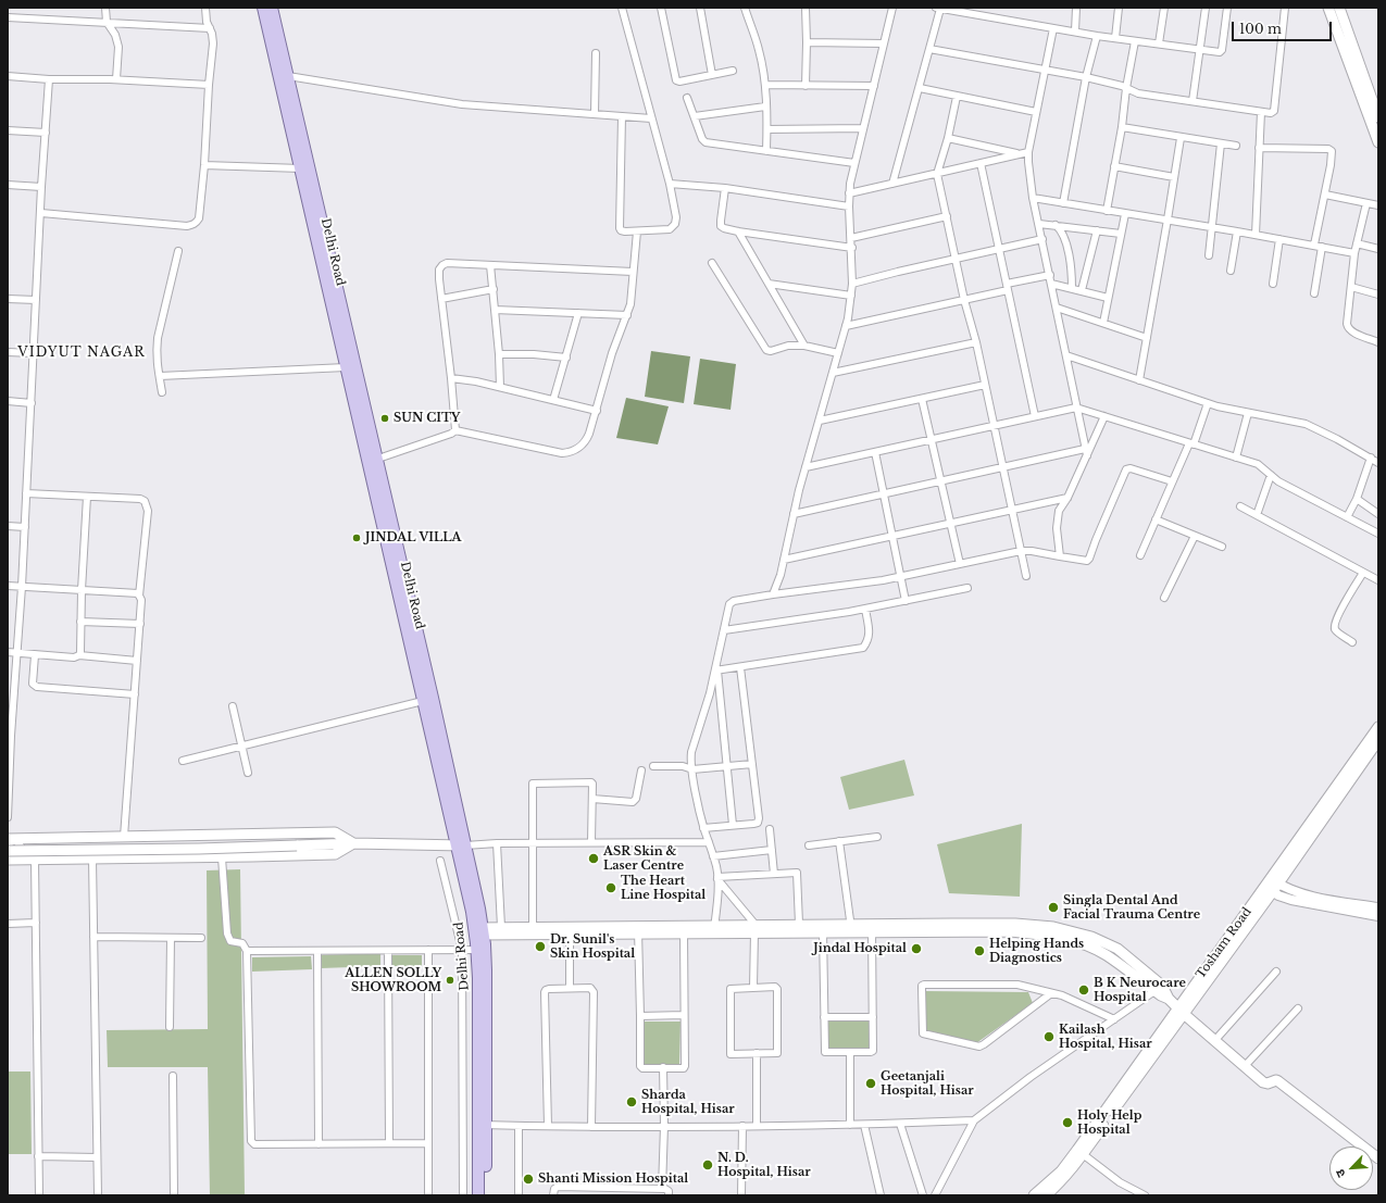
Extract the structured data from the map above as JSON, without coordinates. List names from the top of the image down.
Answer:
{
  "streets": {
    "main road": ["Delhi Road", "Tosham Road"]
  },
  "districts": ["VIDYUT NAGAR"],
  "places": [
    "SUN CITY",
    "JINDAL VILLA",
    "ASR Skin & Laser Centre",
    "The Heart Line Hospital",
    "Singla Dental And Facial Trauma Centre",
    "Dr. Sunil's Skin Hospital",
    "Jindal Hospital",
    "Helping Hands Diagnostics",
    "ALLEN SOLLY SHOWROOM",
    "B K Neurocare Hospital",
    "Kailash Hospital, Hisar",
    "Geetanjali Hospital, Hisar",
    "Sharda Hospital, Hisar",
    "Holy Help Hospital",
    "N. D. Hospital, Hisar",
    "Shanti Mission Hospital"
  ],
  "scale_bar": "100 m",
  "north": "bottom left"
}
